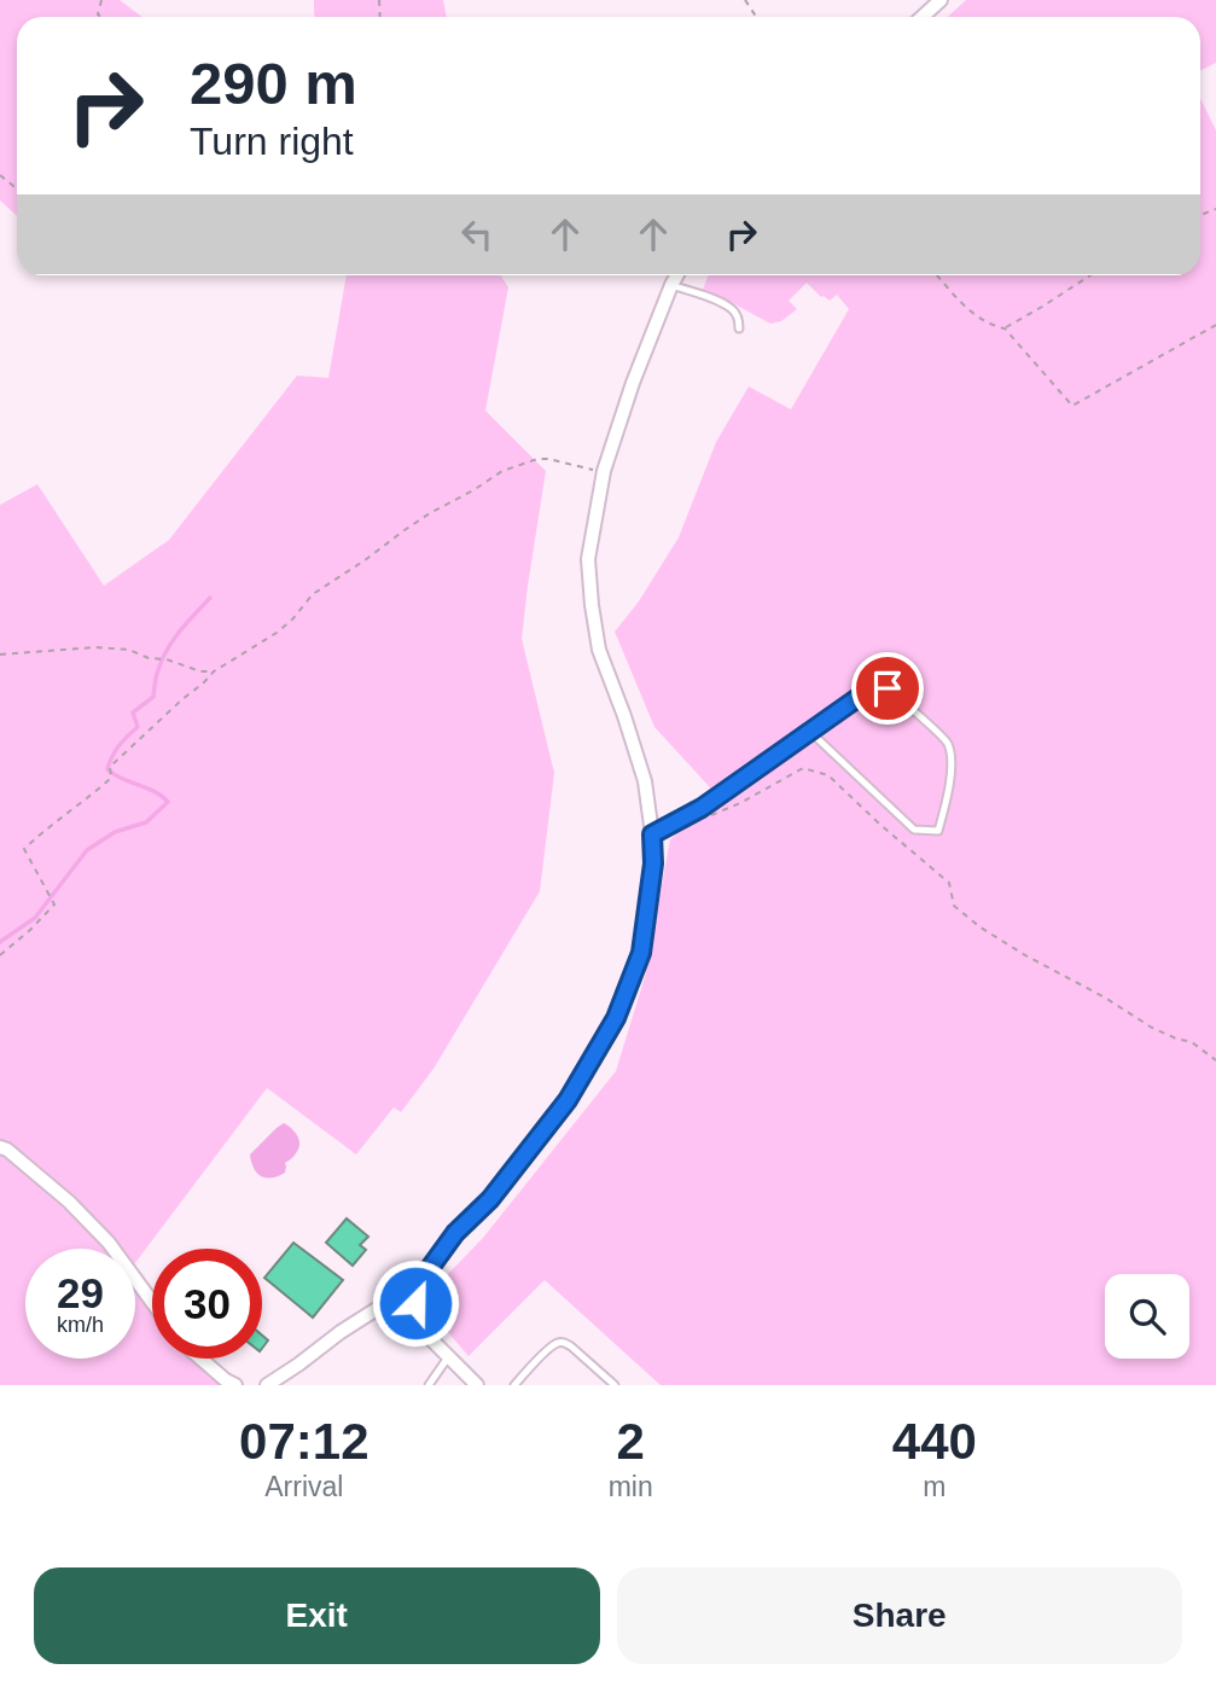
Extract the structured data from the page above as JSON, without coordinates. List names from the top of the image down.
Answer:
{
  "page": {
    "turn": ["290 m", "Turn right"],
    "speed": "29 km/h",
    "limit": "30",
    "eta": [
      "07:12",
      "Arrival",
      "2",
      "min",
      "440",
      "m"
    ],
    "buttons": ["Exit", "Share"]
  }
}
